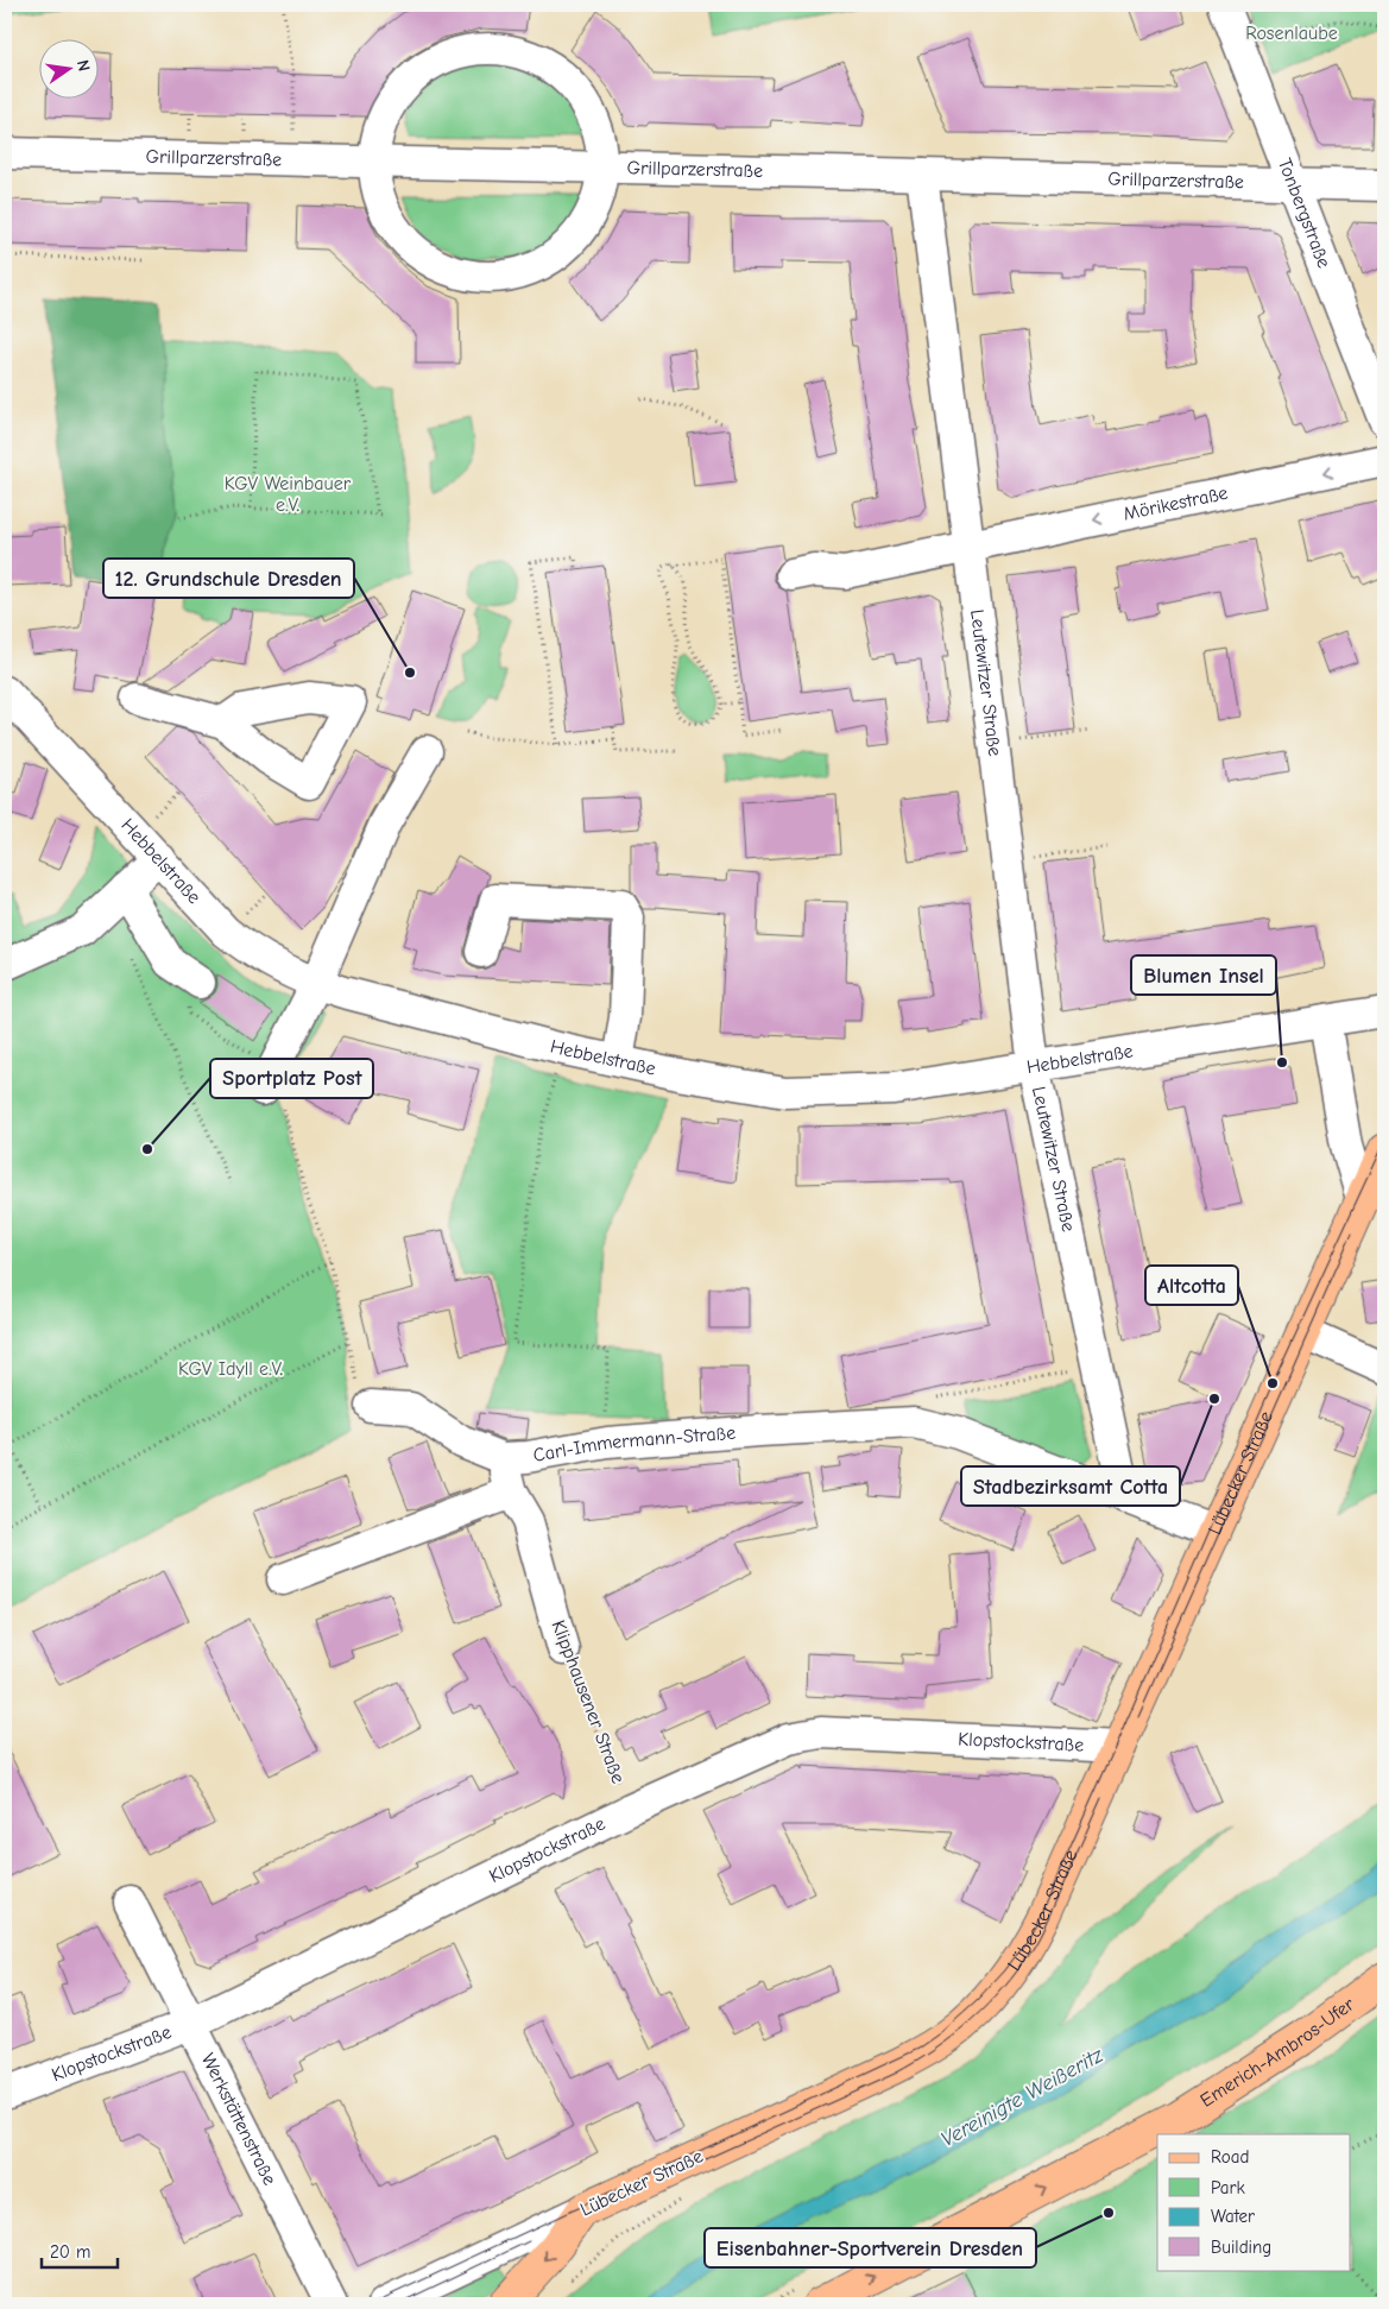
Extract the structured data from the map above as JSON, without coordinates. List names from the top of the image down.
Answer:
{
  "streets": {
    "main road": ["Lübecker Straße", "Emerich-Ambros-Ufer"],
    "street": [
      "Grillparzerstraße",
      "Tonbergstraße",
      "Mörikestraße",
      "Leutewitzer Straße",
      "Hebbelstraße",
      "Carl-Immermann-Straße",
      "Klipphausener Straße",
      "Klopstockstraße",
      "Werkstättenstraße"
    ]
  },
  "crossings": [
    ["Grillparzerstraße", "Tonbergstraße"],
    ["Grillparzerstraße", "Leutewitzer Straße"],
    ["Mörikestraße", "Leutewitzer Straße"],
    ["Leutewitzer Straße", "Hebbelstraße"],
    ["Leutewitzer Straße", "Carl-Immermann-Straße"],
    ["Carl-Immermann-Straße", "Klipphausener Straße"],
    ["Lübecker Straße", "Klopstockstraße"],
    ["Klipphausener Straße", "Klopstockstraße"],
    ["Klopstockstraße", "Werkstättenstraße"]
  ],
  "one_way": ["Mörikestraße", "Emerich-Ambros-Ufer"],
  "water": ["Vereinigte Weißeritz"],
  "parks": ["Rosenlaube", "KGV Weinbauer e.V.", "KGV Idyll e.V."],
  "places": [
    "12. Grundschule Dresden",
    "Blumen Insel",
    "Sportplatz Post",
    "Altcotta",
    "Stadbezirksamt Cotta",
    "Eisenbahner-Sportverein Dresden"
  ],
  "legend": [
    "Road",
    "Park",
    "Water",
    "Building"
  ],
  "scale_bar": "20 m",
  "north": "right"
}
